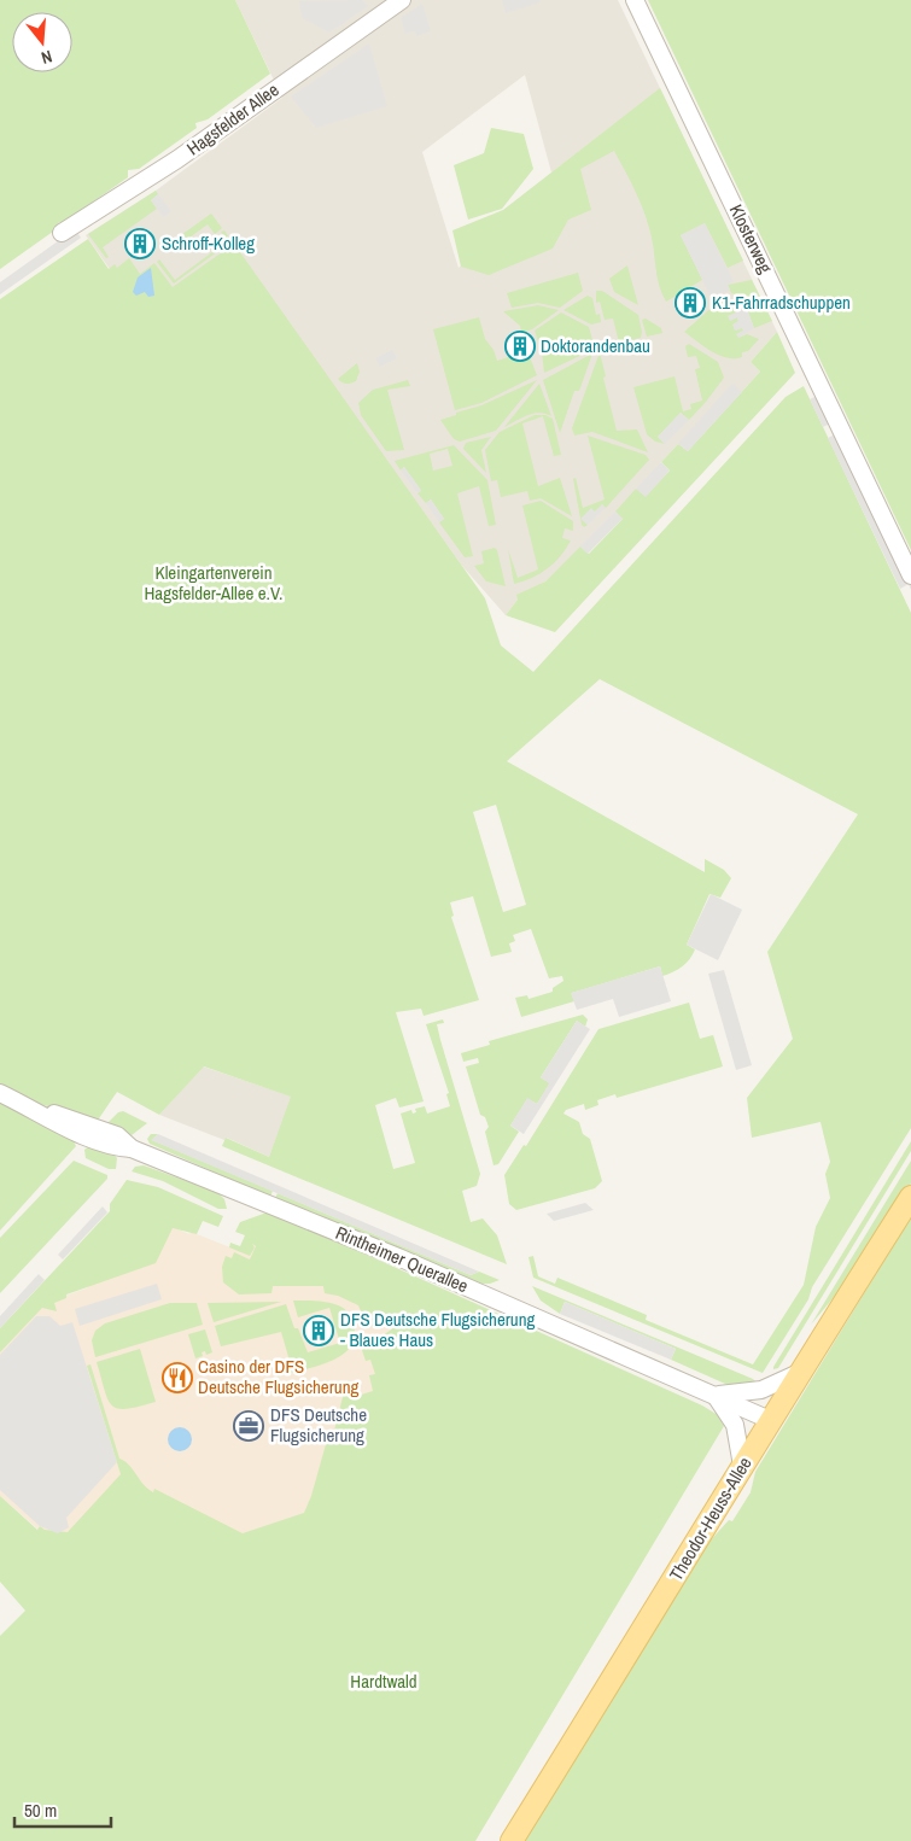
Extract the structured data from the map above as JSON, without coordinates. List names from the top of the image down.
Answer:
{
  "streets": {
    "main road": ["Theodor-Heuss-Allee"],
    "street": ["Hagsfelder Allee", "Klosterweg", "Rintheimer Querallee"]
  },
  "crossings": [
    ["Rintheimer Querallee", "Theodor-Heuss-Allee"]
  ],
  "parks": ["Kleingartenverein Hagsfelder-Allee e.V.", "Hardtwald"],
  "places": {
    "building": [
      "Schroff-Kolleg",
      "K1-Fahrradschuppen",
      "Doktorandenbau",
      "DFS Deutsche Flugsicherung - Blaues Haus"
    ],
    "restaurant": ["Casino der DFS Deutsche Flugsicherung"],
    "office": ["DFS Deutsche Flugsicherung"]
  },
  "scale_bar": "50 m",
  "north": "bottom"
}
